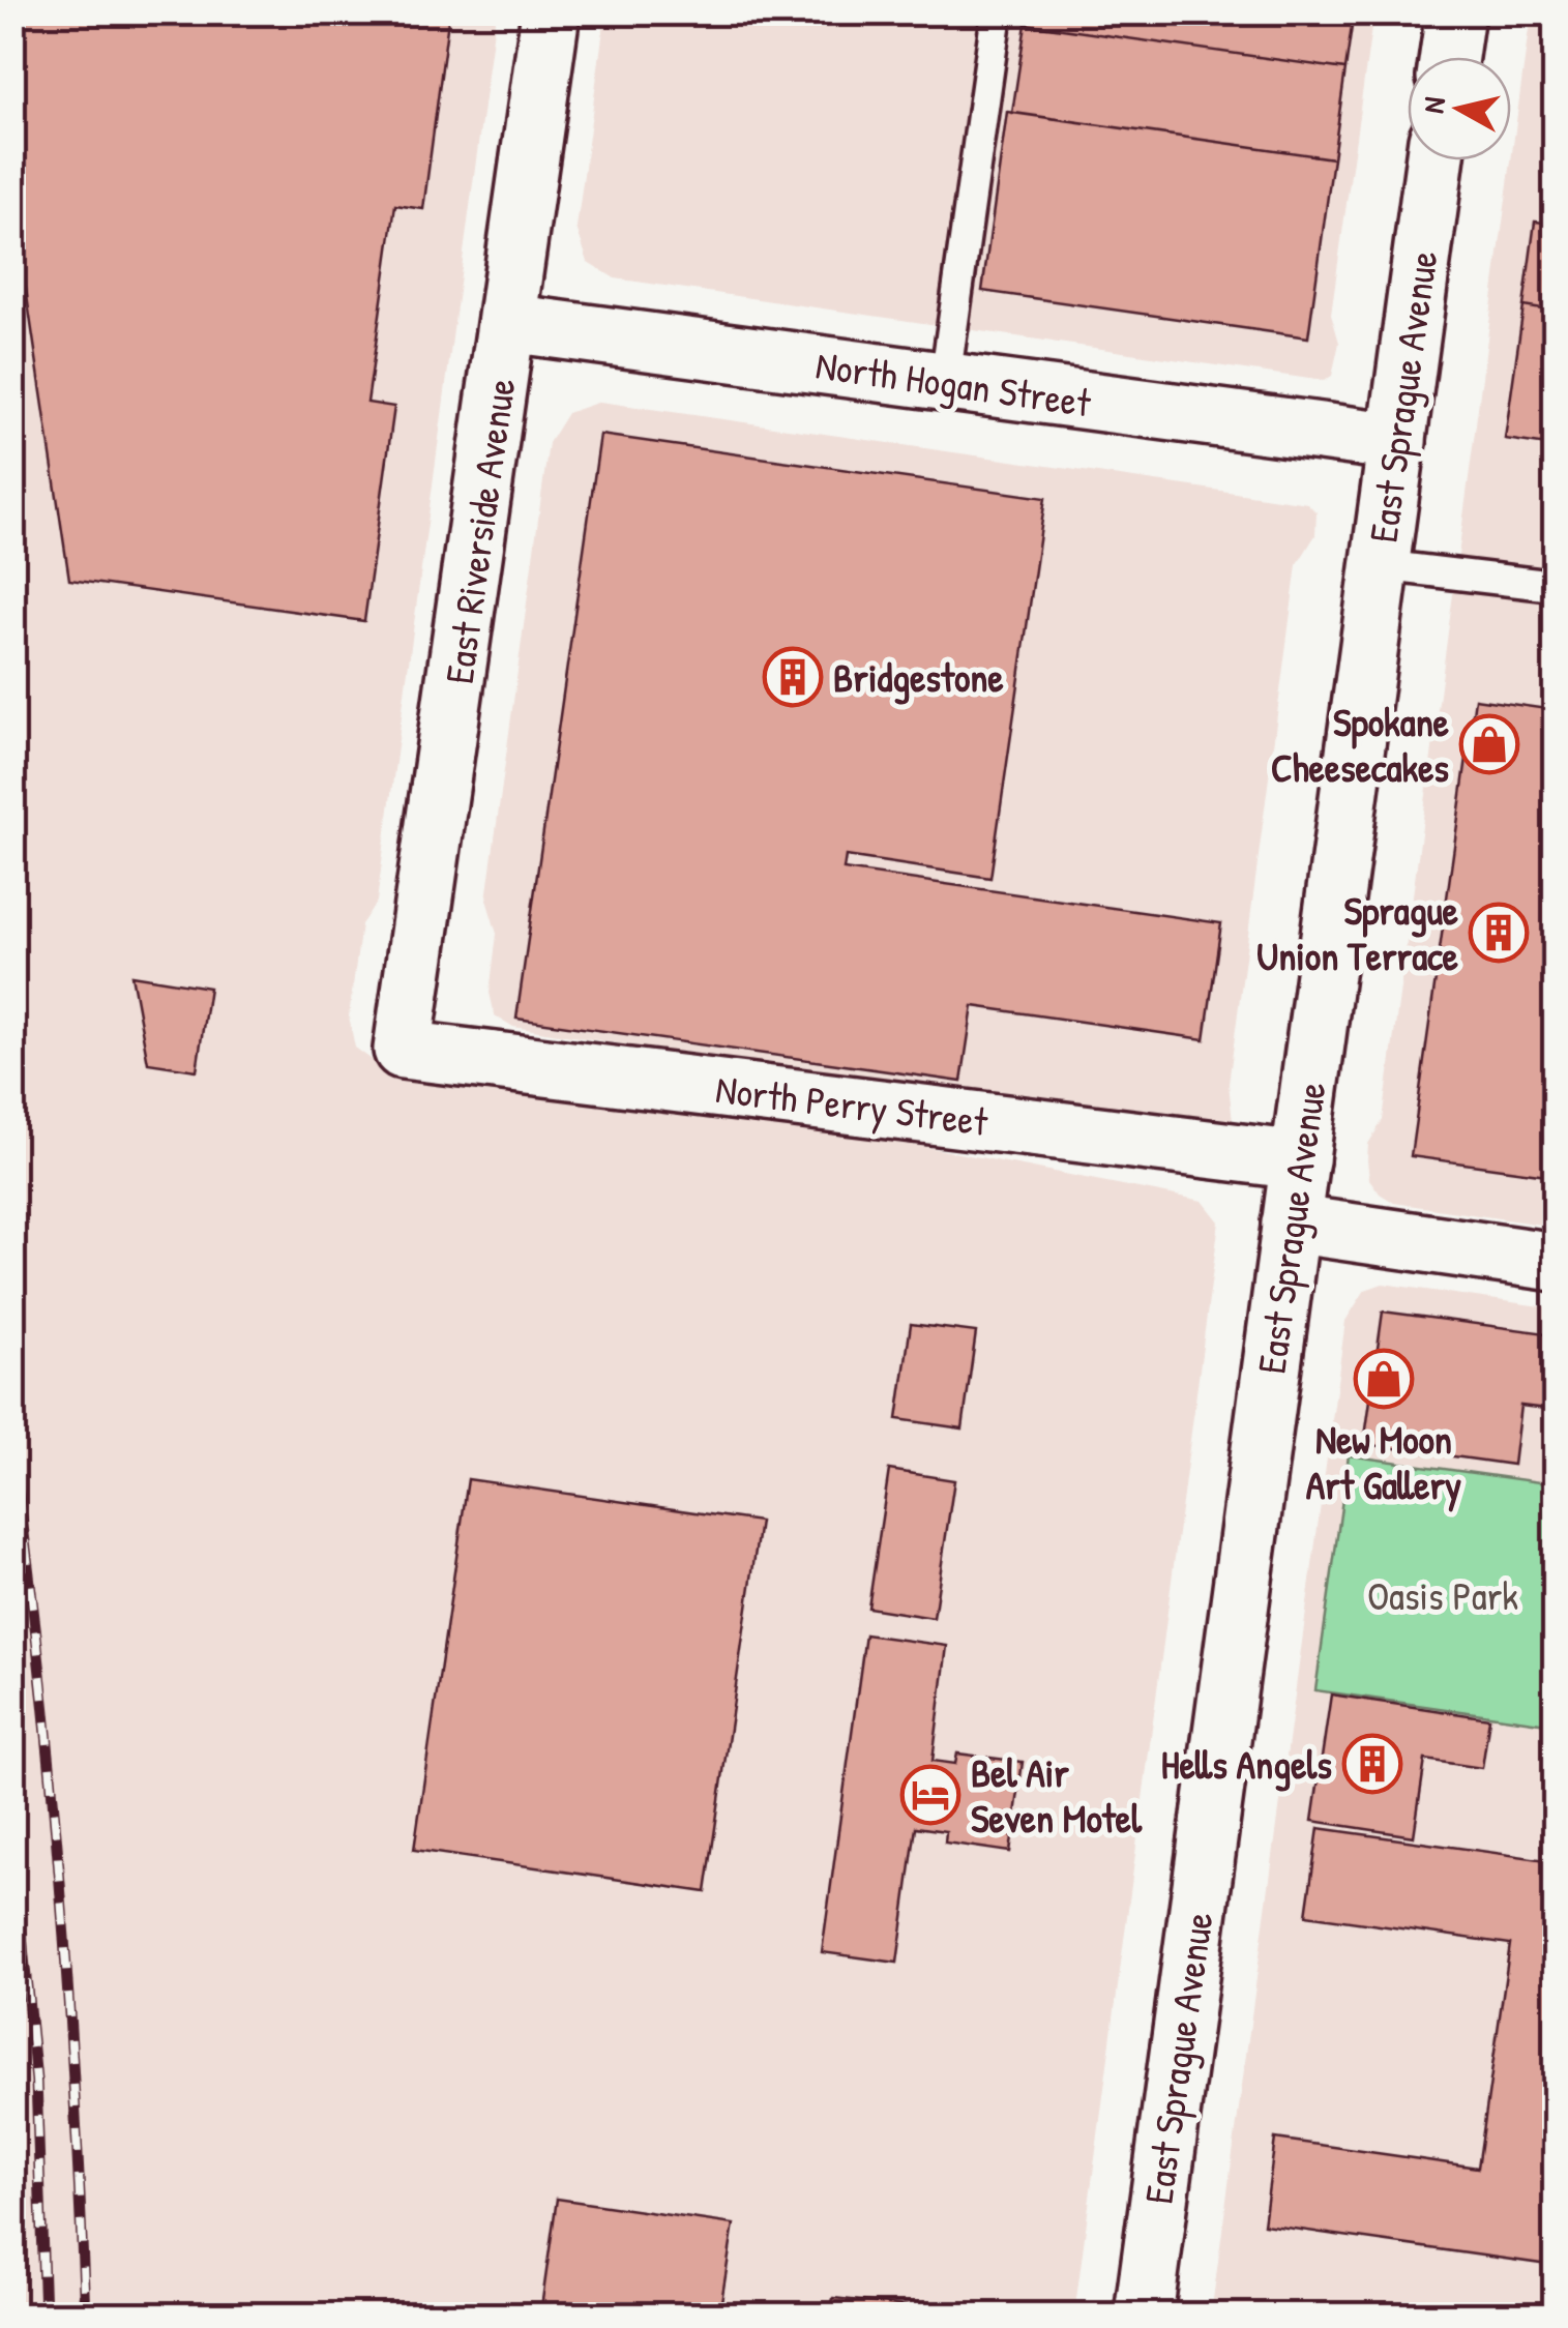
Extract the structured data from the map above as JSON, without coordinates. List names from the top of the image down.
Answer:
{
  "streets": {
    "street": [
      "North Hogan Street",
      "East Sprague Avenue",
      "East Riverside Avenue",
      "North Perry Street"
    ]
  },
  "crossings": [
    ["North Hogan Street", "East Sprague Avenue"],
    ["North Hogan Street", "East Riverside Avenue"],
    ["East Sprague Avenue", "North Perry Street"],
    ["East Riverside Avenue", "North Perry Street"]
  ],
  "parks": ["Oasis Park"],
  "places": {
    "building": ["Bridgestone", "Sprague Union Terrace", "Hells Angels"],
    "shop": ["Spokane Cheesecakes", "New Moon Art Gallery"],
    "hotel": ["Bel Air Seven Motel"]
  },
  "north": "left"
}
